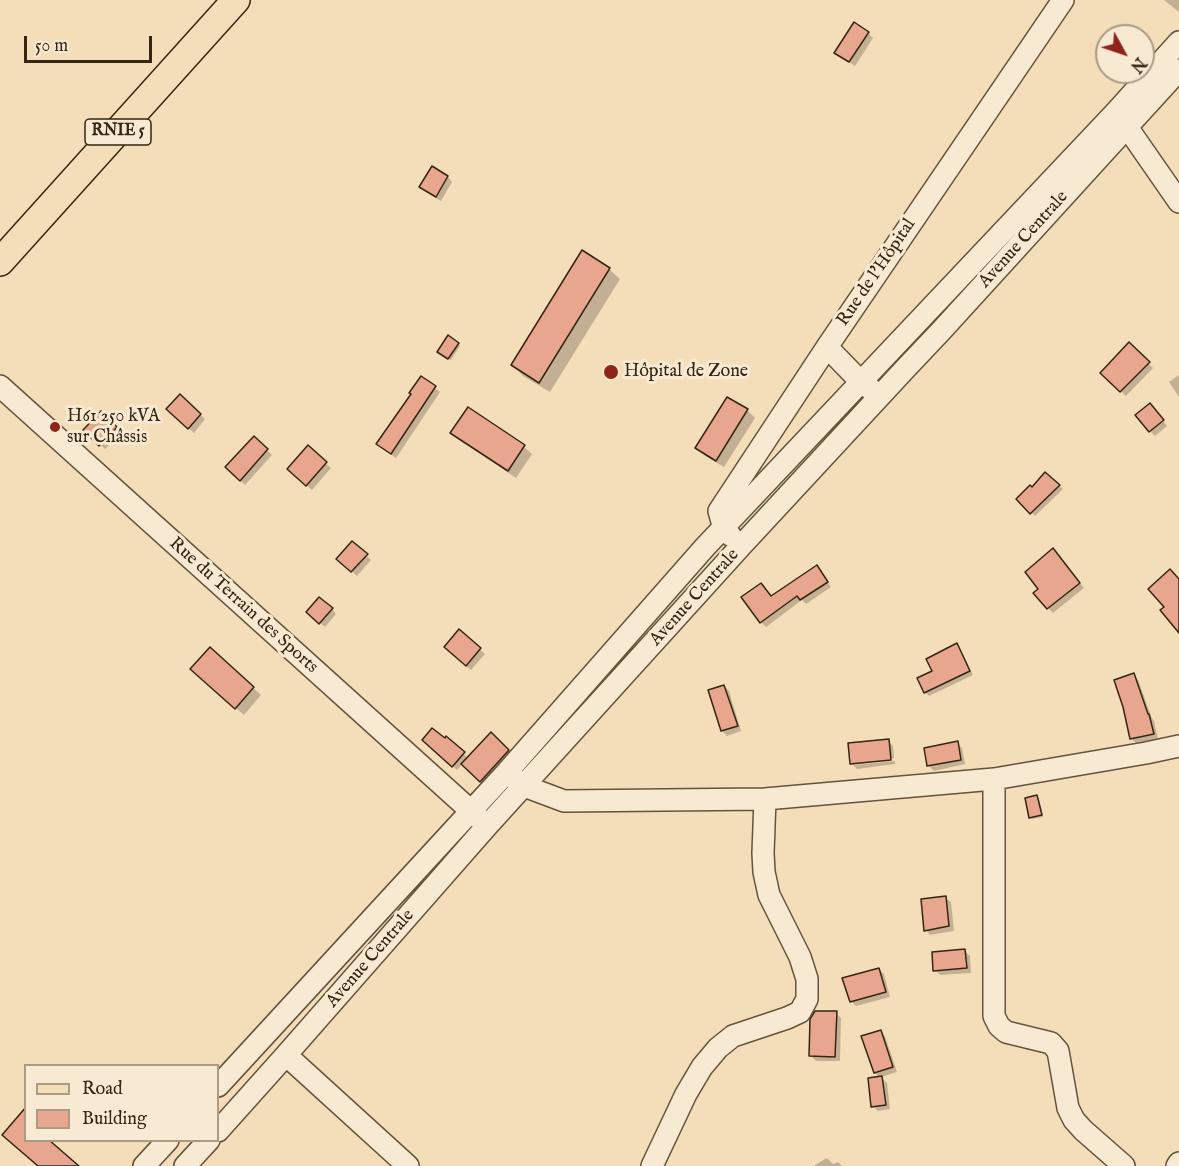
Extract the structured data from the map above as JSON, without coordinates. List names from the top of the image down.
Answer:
{
  "streets": {
    "main road": ["RNIE 5"],
    "street": ["Avenue Centrale", "Rue de l'Hôpital", "Rue du Terrain des Sports"]
  },
  "crossings": [
    ["Avenue Centrale", "Rue de l'Hôpital"],
    ["Avenue Centrale", "Rue du Terrain des Sports"]
  ],
  "places": ["Hôpital de Zone", "H61 250 kVA sur Châssis"],
  "legend": ["Road", "Building"],
  "scale_bar": "50 m",
  "north": "bottom right"
}
